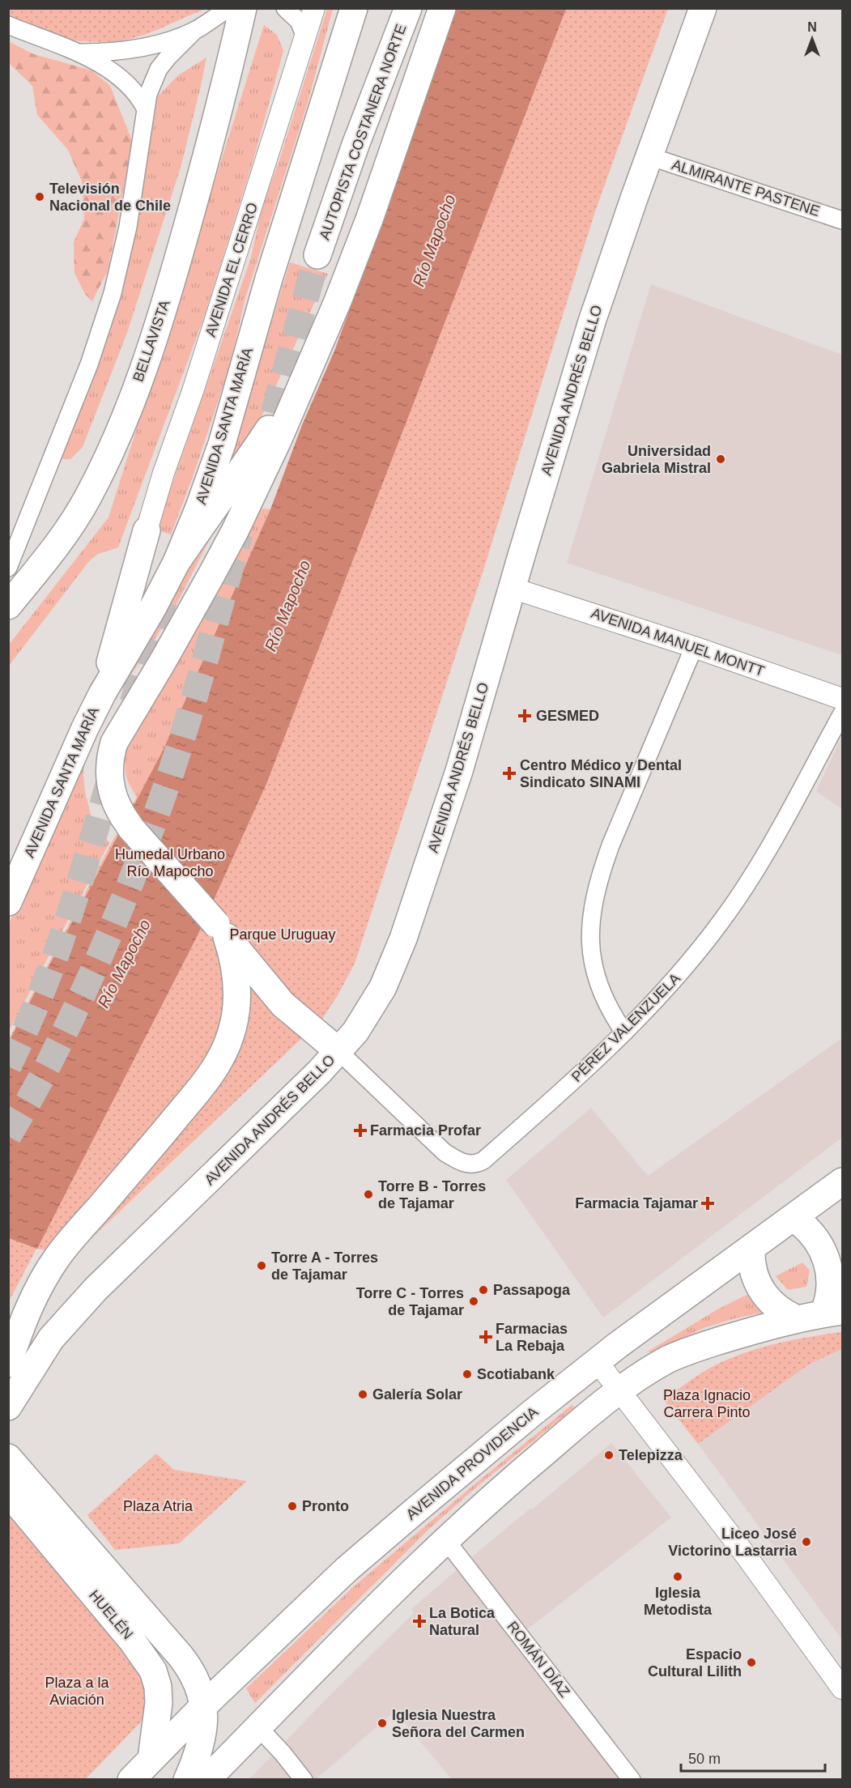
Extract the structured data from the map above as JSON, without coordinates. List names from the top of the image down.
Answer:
{
  "streets": {
    "main road": [
      "AUTOPISTA COSTANERA NORTE",
      "BELLAVISTA",
      "AVENIDA ANDRÉS BELLO",
      "AVENIDA SANTA MARÍA",
      "AVENIDA PROVIDENCIA",
      "HUELÉN"
    ],
    "street": [
      "ALMIRANTE PASTENE",
      "AVENIDA EL CERRO",
      "AVENIDA MANUEL MONTT",
      "PÉREZ VALENZUELA",
      "ROMÁN DÍAZ"
    ]
  },
  "crossings": [
    ["ALMIRANTE PASTENE", "AVENIDA ANDRÉS BELLO"],
    ["AVENIDA ANDRÉS BELLO", "AVENIDA MANUEL MONTT"],
    ["AVENIDA ANDRÉS BELLO", "PÉREZ VALENZUELA"],
    ["AVENIDA PROVIDENCIA", "HUELÉN"]
  ],
  "water": ["Río Mapocho"],
  "parks": [
    "Humedal Urbano Río Mapocho",
    "Parque Uruguay",
    "Plaza Ignacio Carrera Pinto",
    "Plaza Atria",
    "Plaza a la Aviación"
  ],
  "places": {
    "other": [
      "Televisión Nacional de Chile",
      "Universidad Gabriela Mistral",
      "Torre B - Torres de Tajamar",
      "Torre A - Torres de Tajamar",
      "Passapoga",
      "Torre C - Torres de Tajamar",
      "Scotiabank",
      "Galería Solar",
      "Telepizza",
      "Pronto",
      "Liceo José Victorino Lastarria",
      "Iglesia Metodista",
      "Espacio Cultural Lilith",
      "Iglesia Nuestra Señora del Carmen"
    ],
    "health": [
      "GESMED",
      "Centro Médico y Dental Sindicato SINAMI",
      "Farmacia Profar",
      "Farmacia Tajamar",
      "Farmacias La Rebaja",
      "La Botica Natural"
    ]
  },
  "scale_bar": "50 m",
  "north": "top"
}
